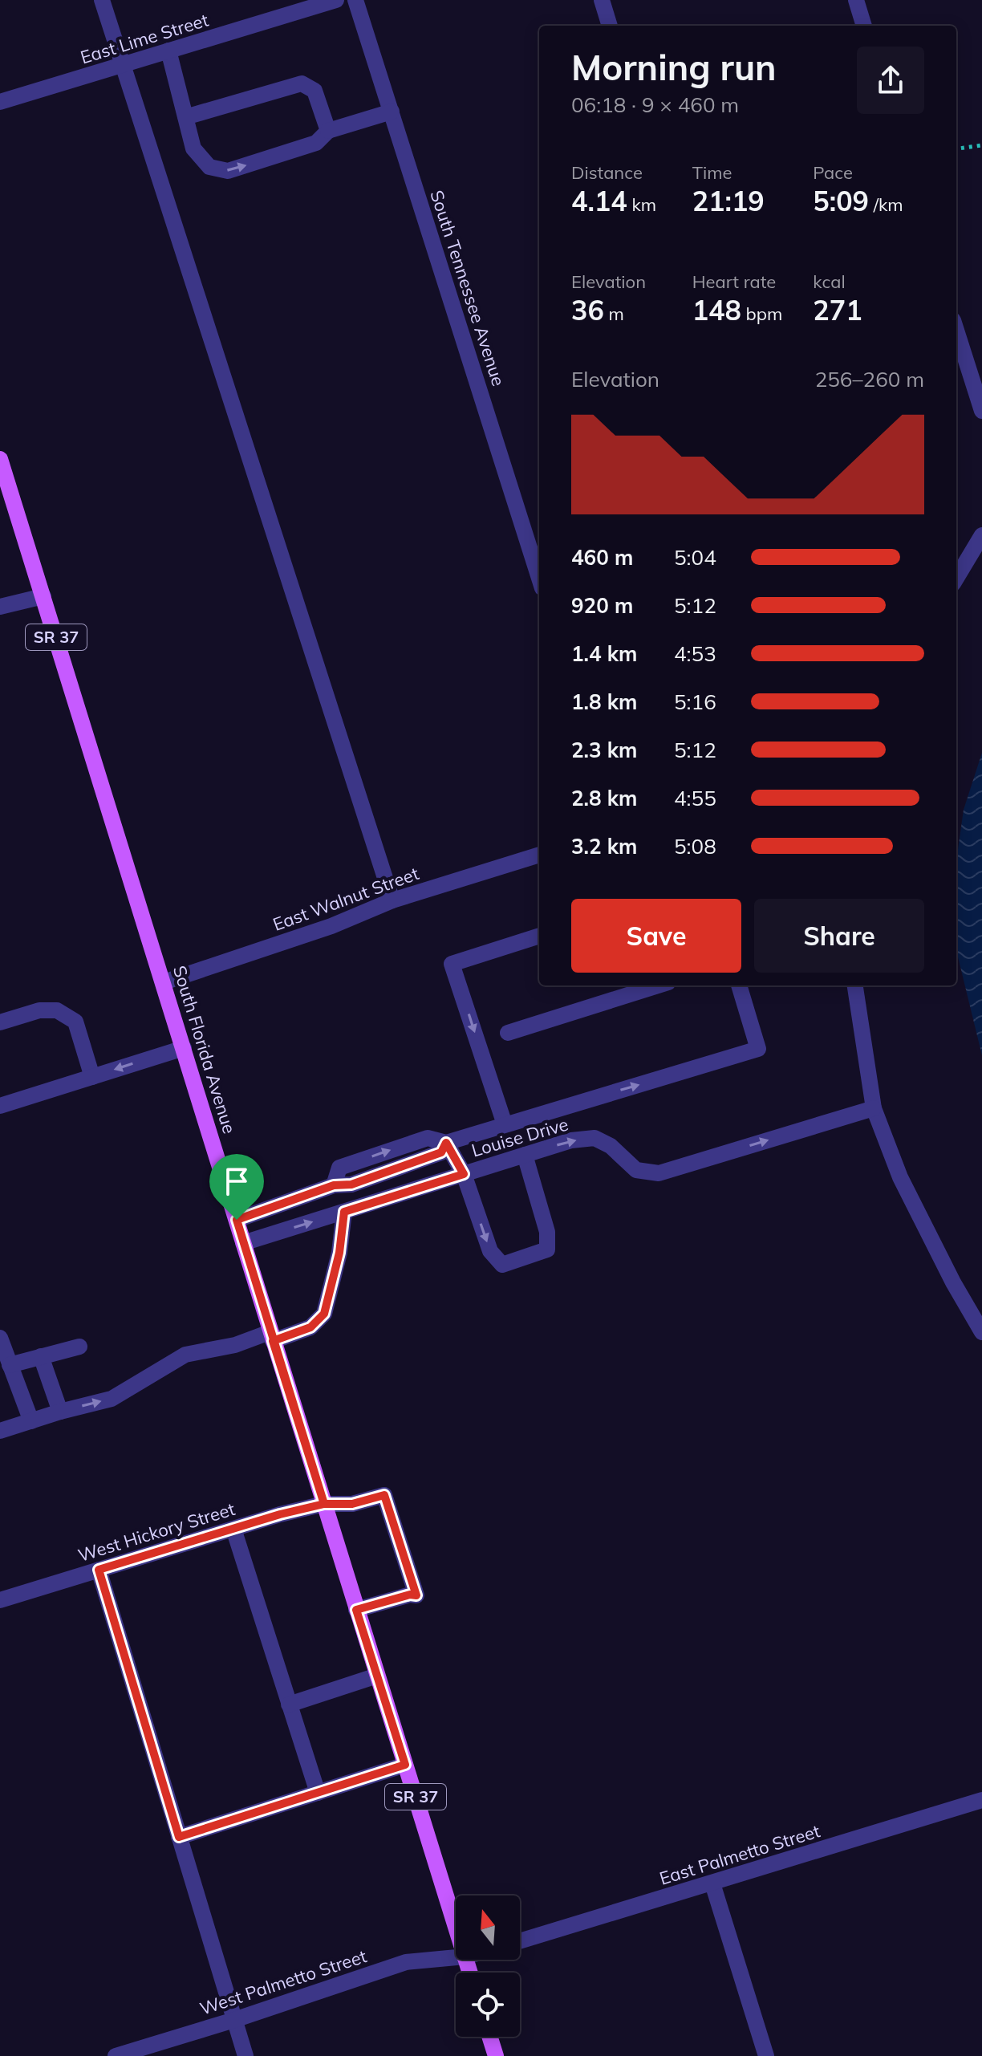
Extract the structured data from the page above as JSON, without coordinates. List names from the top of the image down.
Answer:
{
  "streets": {
    "main road": ["SR 37", "South Florida Avenue"],
    "street": [
      "East Lime Street",
      "South Tennessee Avenue",
      "East Walnut Street",
      "Louise Drive",
      "West Hickory Street",
      "East Palmetto Street",
      "West Palmetto Street"
    ]
  },
  "crossings": [
    ["East Walnut Street", "South Florida Avenue"],
    ["South Florida Avenue", "Louise Drive"],
    ["South Florida Avenue", "West Hickory Street"]
  ],
  "north": "top",
  "page": {
    "heading": ["Morning run", "06:18 · 9 × 460 m"],
    "stats": [
      ["Distance", "4.14 km"],
      ["Time", "21:19"],
      ["Pace", "5:09 /km"],
      ["Elevation", "36 m"],
      ["Heart rate", "148 bpm"],
      ["kcal", "271"]
    ],
    "chart": ["Elevation", "256–260 m"],
    "list": [
      {
        "name": "460 m",
        "note": "5:04"
      },
      {
        "name": "920 m",
        "note": "5:12"
      },
      {
        "name": "1.4 km",
        "note": "4:53"
      },
      {
        "name": "1.8 km",
        "note": "5:16"
      },
      {
        "name": "2.3 km",
        "note": "5:12"
      },
      {
        "name": "2.8 km",
        "note": "4:55"
      },
      {
        "name": "3.2 km",
        "note": "5:08"
      }
    ],
    "buttons": ["Save", "Share"]
  }
}
